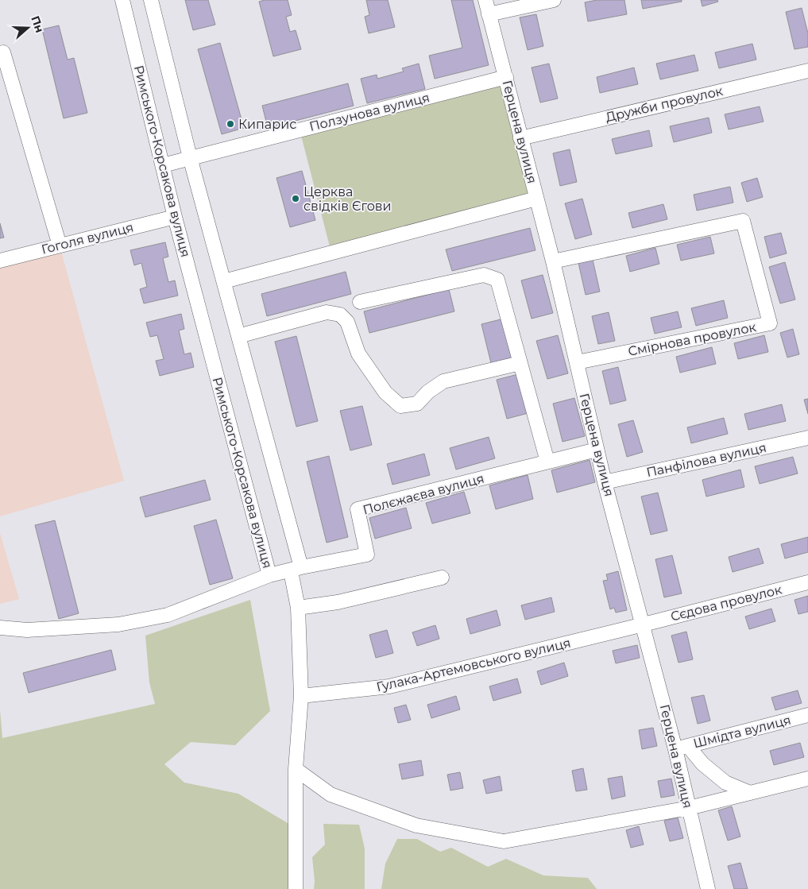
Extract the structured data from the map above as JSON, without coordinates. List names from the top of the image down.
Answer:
{
  "streets": {
    "street": [
      "Дружби провулок",
      "Ползунова вулиця",
      "Герцена вулиця",
      "Римського-Корсакова вулиця",
      "Гоголя вулиця",
      "Смірнова провулок",
      "Панфілова вулиця",
      "Полєжаєва вулиця",
      "Сєдова провулок",
      "Гулака-Артемовського вулиця",
      "Шмідта вулиця"
    ]
  },
  "crossings": [
    ["Дружби провулок", "Герцена вулиця"],
    ["Ползунова вулиця", "Герцена вулиця"],
    ["Ползунова вулиця", "Римського-Корсакова вулиця"],
    ["Герцена вулиця", "Смірнова провулок"],
    ["Герцена вулиця", "Панфілова вулиця"],
    ["Герцена вулиця", "Полєжаєва вулиця"],
    ["Герцена вулиця", "Сєдова провулок"],
    ["Герцена вулиця", "Гулака-Артемовського вулиця"],
    ["Герцена вулиця", "Шмідта вулиця"],
    ["Римського-Корсакова вулиця", "Гоголя вулиця"],
    ["Римського-Корсакова вулиця", "Полєжаєва вулиця"],
    ["Сєдова провулок", "Гулака-Артемовського вулиця"]
  ],
  "places": ["Кипарис", "Церква свідків Єгови"],
  "north": "right"
}
